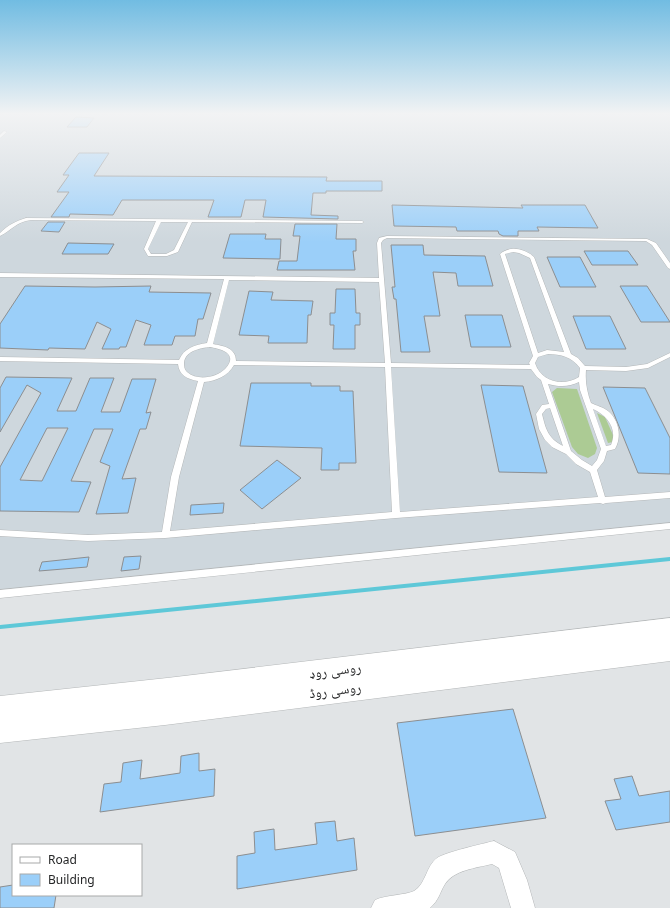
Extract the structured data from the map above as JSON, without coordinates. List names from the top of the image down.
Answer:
{
  "streets": {
    "main road": ["روسی روډ", "روسی روڈ"]
  },
  "legend": ["Road", "Building"]
}
